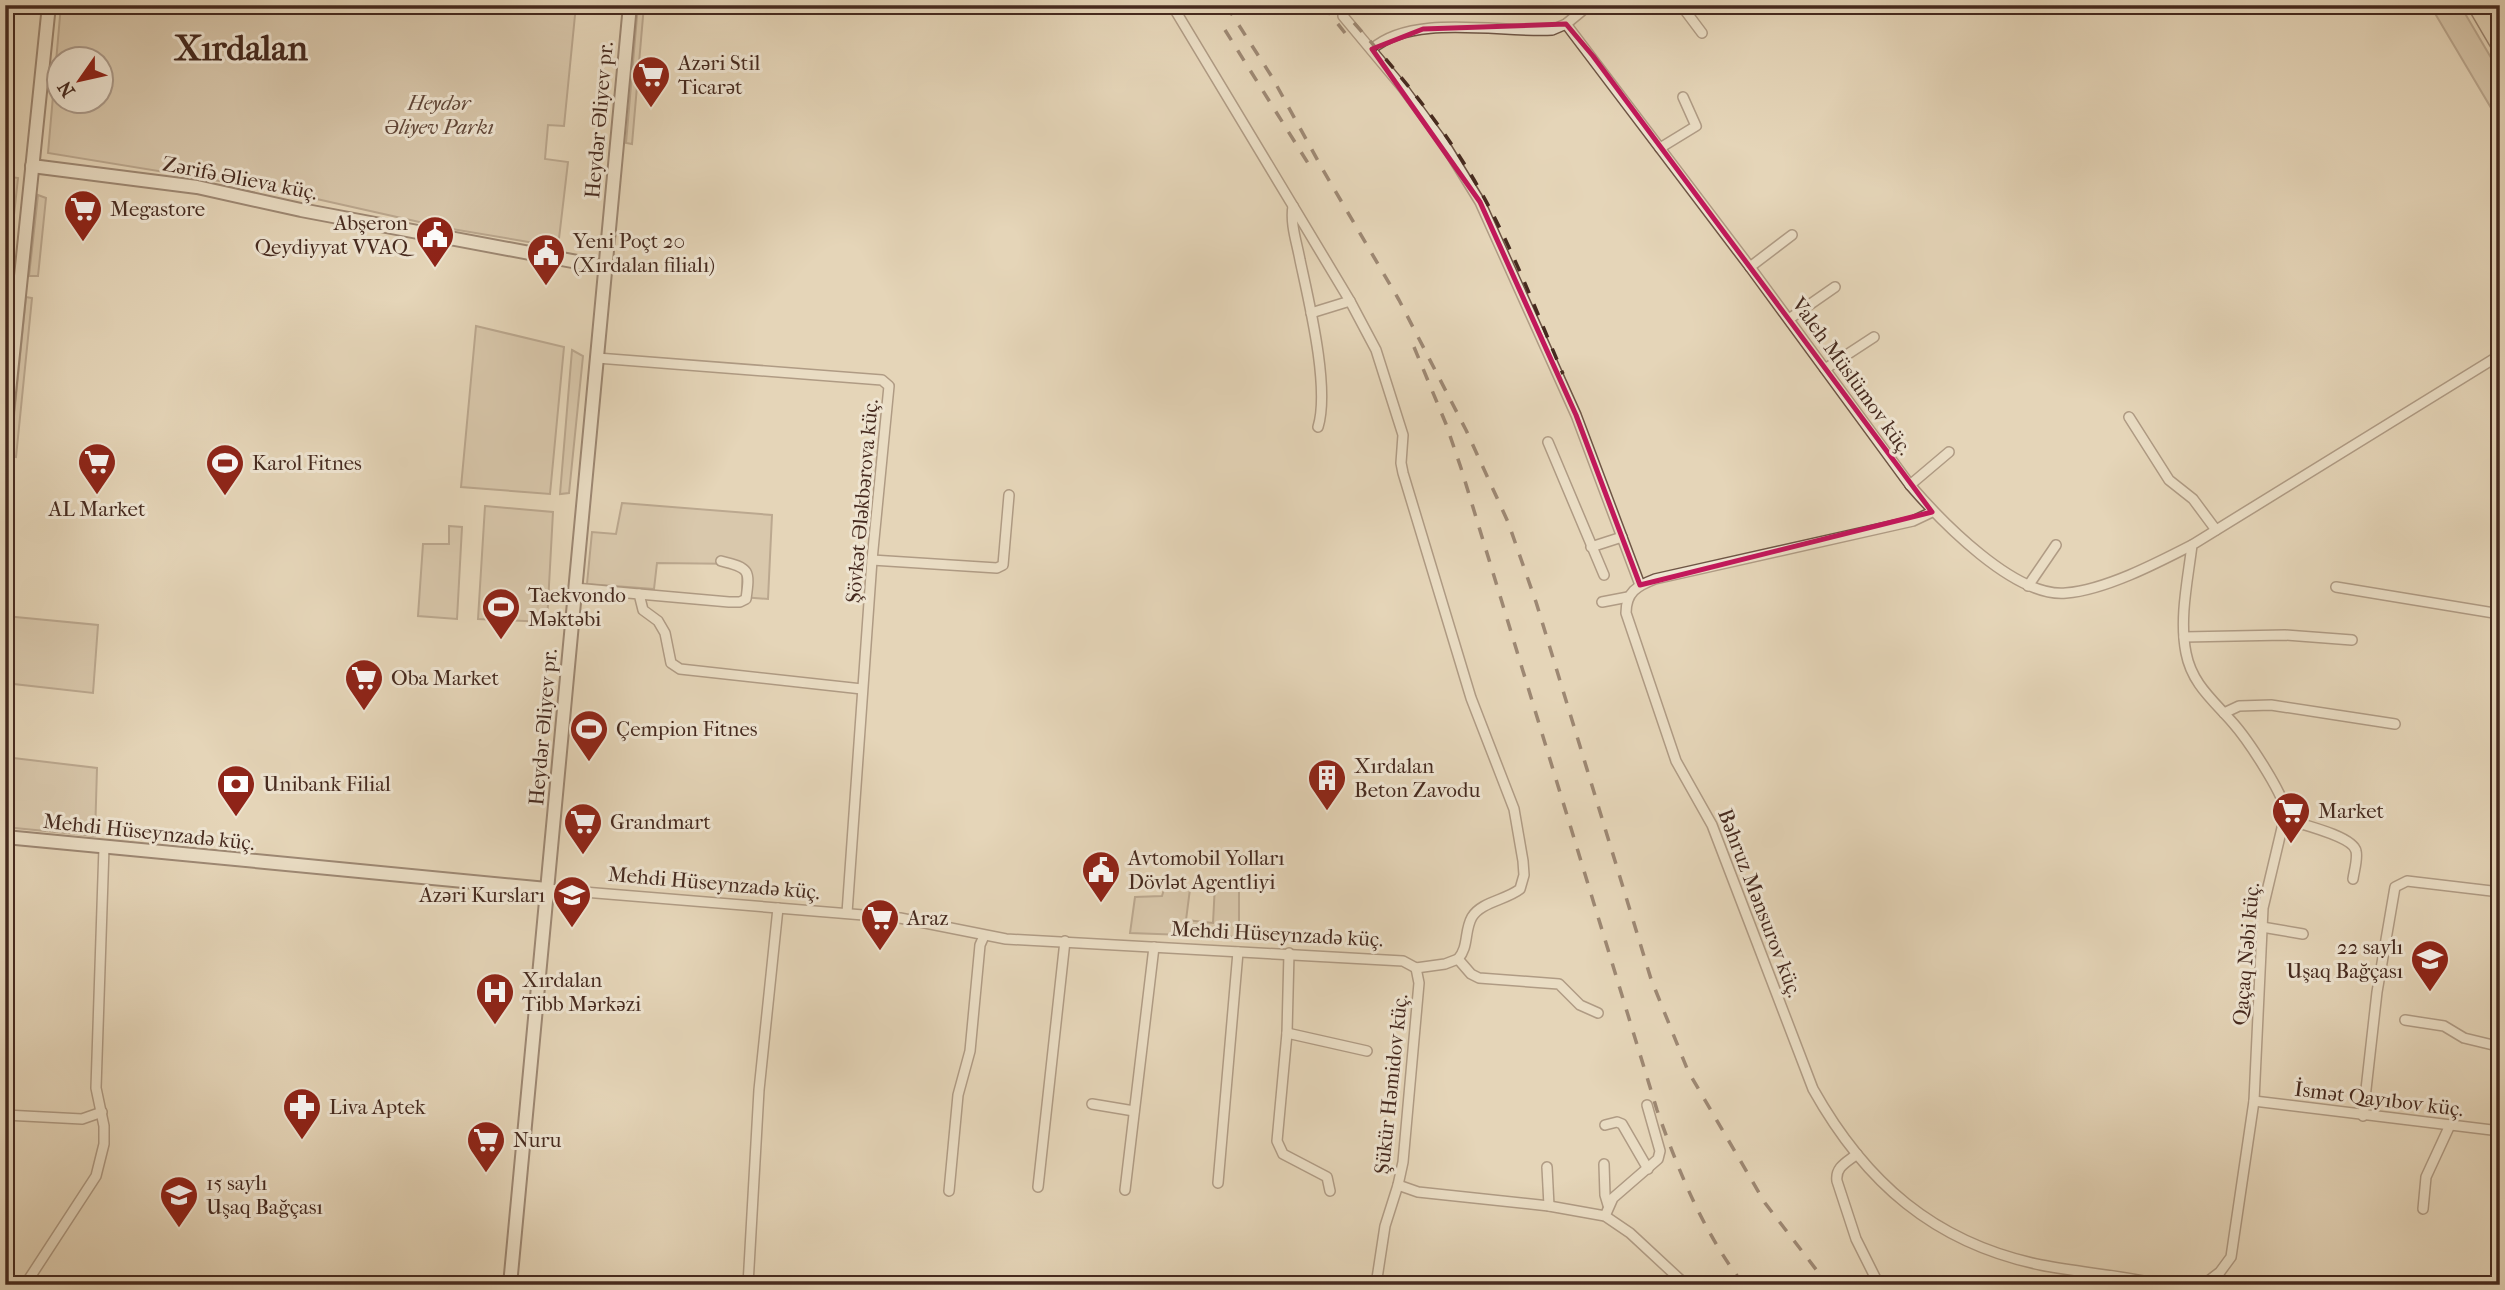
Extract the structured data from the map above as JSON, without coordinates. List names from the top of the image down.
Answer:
{
  "streets": {
    "street": [
      "Heydər Əliyev pr.",
      "Zərifə Əlieva küç.",
      "Valeh Müslümov küç.",
      "Şövkət Ələkbərova küç.",
      "Mehdi Hüseynzadə küç.",
      "Bəhruz Mənsurov küç.",
      "Qaçaq Nəbi küç.",
      "Şükür Həmidov küç.",
      "İsmət Qayıbov küç."
    ]
  },
  "crossings": [
    ["Heydər Əliyev pr.", "Zərifə Əlieva küç."],
    ["Heydər Əliyev pr.", "Şövkət Ələkbərova küç."],
    ["Heydər Əliyev pr.", "Mehdi Hüseynzadə küç."],
    ["Şövkət Ələkbərova küç.", "Mehdi Hüseynzadə küç."],
    ["Mehdi Hüseynzadə küç.", "Şükür Həmidov küç."],
    ["Qaçaq Nəbi küç.", "İsmət Qayıbov küç."]
  ],
  "districts": ["Xırdalan"],
  "parks": ["Heydər Əliyev Parkı"],
  "places": {
    "supermarket": [
      "Azəri Stil Ticarət",
      "Megastore",
      "AL Market",
      "Oba Market",
      "Market",
      "Grandmart",
      "Araz",
      "Nuru"
    ],
    "public building": ["Abşeron Qeydiyyat VVAQ", "Yeni Poçt 20 (Xırdalan filialı)", "Avtomobil Yolları Dövlət Agentliyi"],
    "sports": ["Karol Fitnes", "Taekvondo Məktəbi", "Çempion Fitnes"],
    "building": ["Xırdalan Beton Zavodu"],
    "bank": ["Unibank Filial"],
    "school or university": ["Azəri Kursları", "22 saylı Uşaq Bağçası", "15 saylı Uşaq Bağçası"],
    "hospital": ["Xırdalan Tibb Mərkəzi"],
    "pharmacy": ["Liva Aptek"]
  },
  "north": "bottom left"
}
